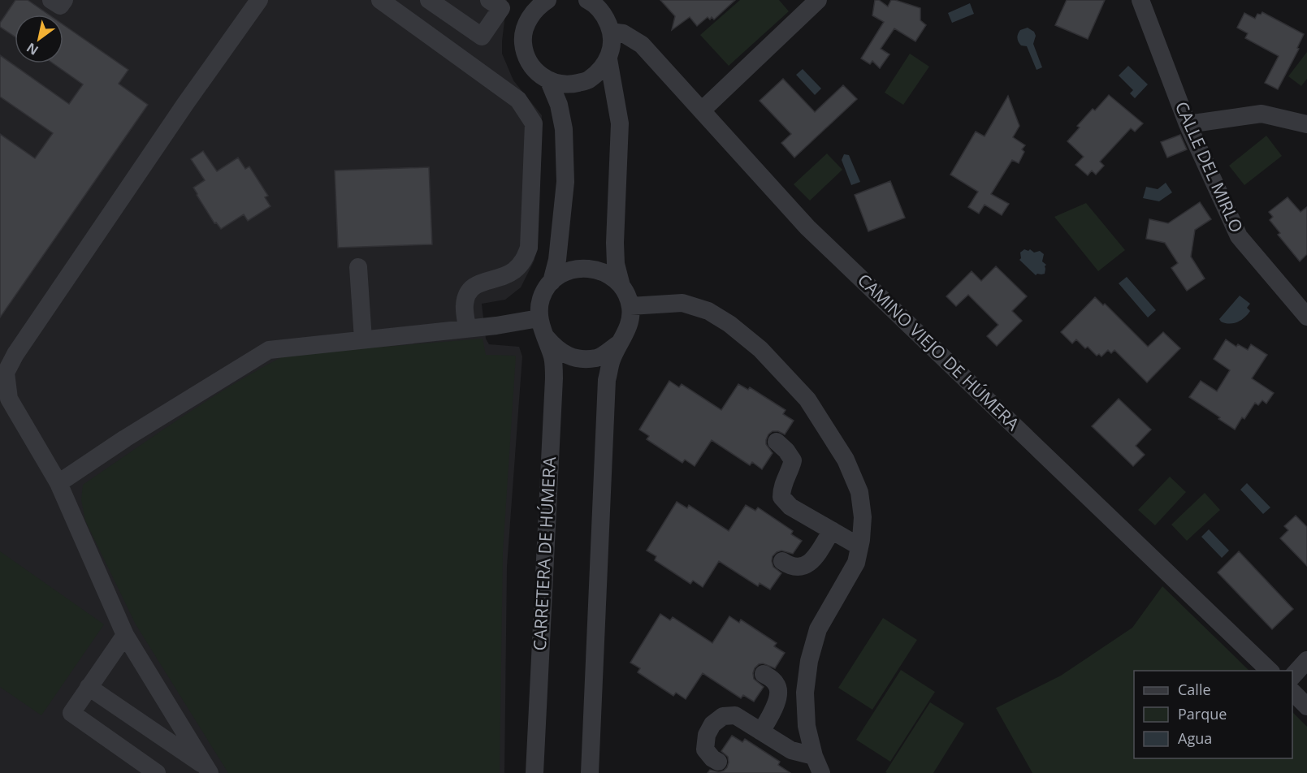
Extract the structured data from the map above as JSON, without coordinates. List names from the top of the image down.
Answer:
{
  "streets": {
    "street": ["CALLE DEL MIRLO", "CAMINO VIEJO DE HÚMERA", "CARRETERA DE HÚMERA"]
  },
  "legend": ["Calle", "Parque", "Agua"],
  "north": "bottom left"
}
